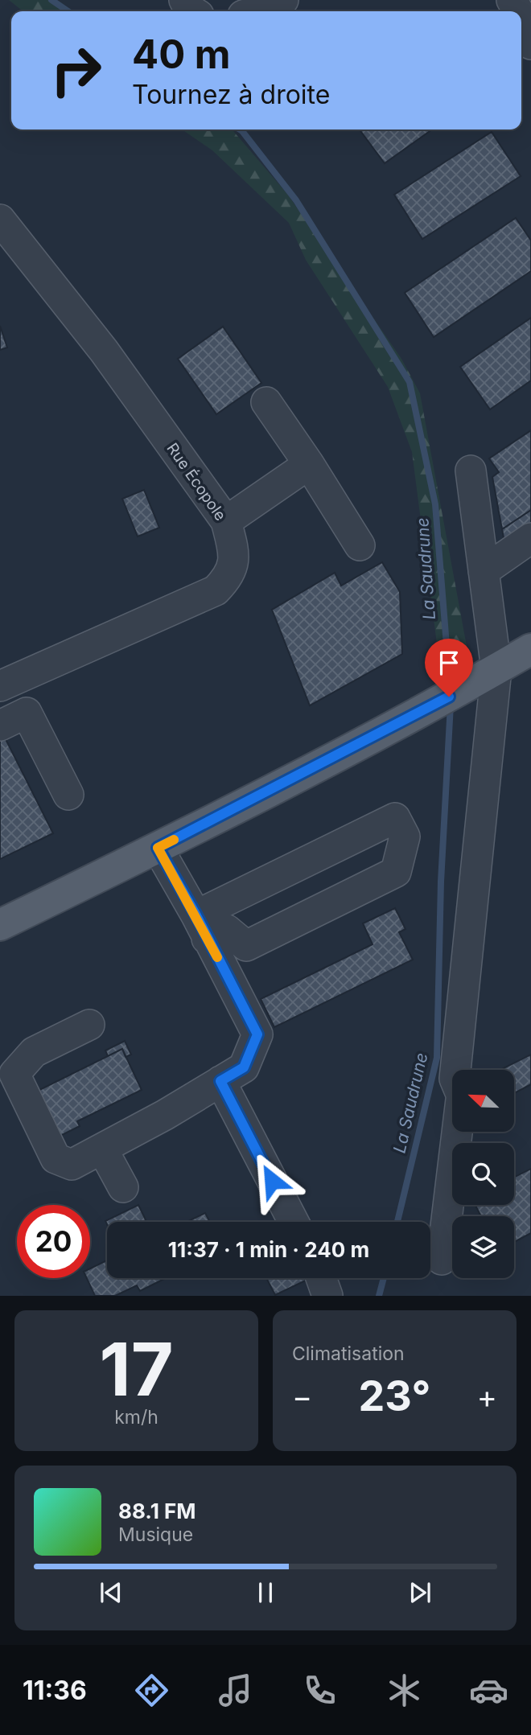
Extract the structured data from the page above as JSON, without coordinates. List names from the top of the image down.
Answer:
{
  "streets": {
    "street": ["Rue Écopole"]
  },
  "water": ["La Saudrune"],
  "north": "top left",
  "page": {
    "turn": ["40 m", "Tournez à droite"],
    "limit": "20",
    "trip": "11:37 · 1 min · 240 m",
    "tile": [
      ["17", "km/h"],
      "Climatisation"
    ],
    "heat": ["−", "23°", "+"],
    "song": ["88.1 FM", "Musique"],
    "tabs": "11:36"
  }
}
